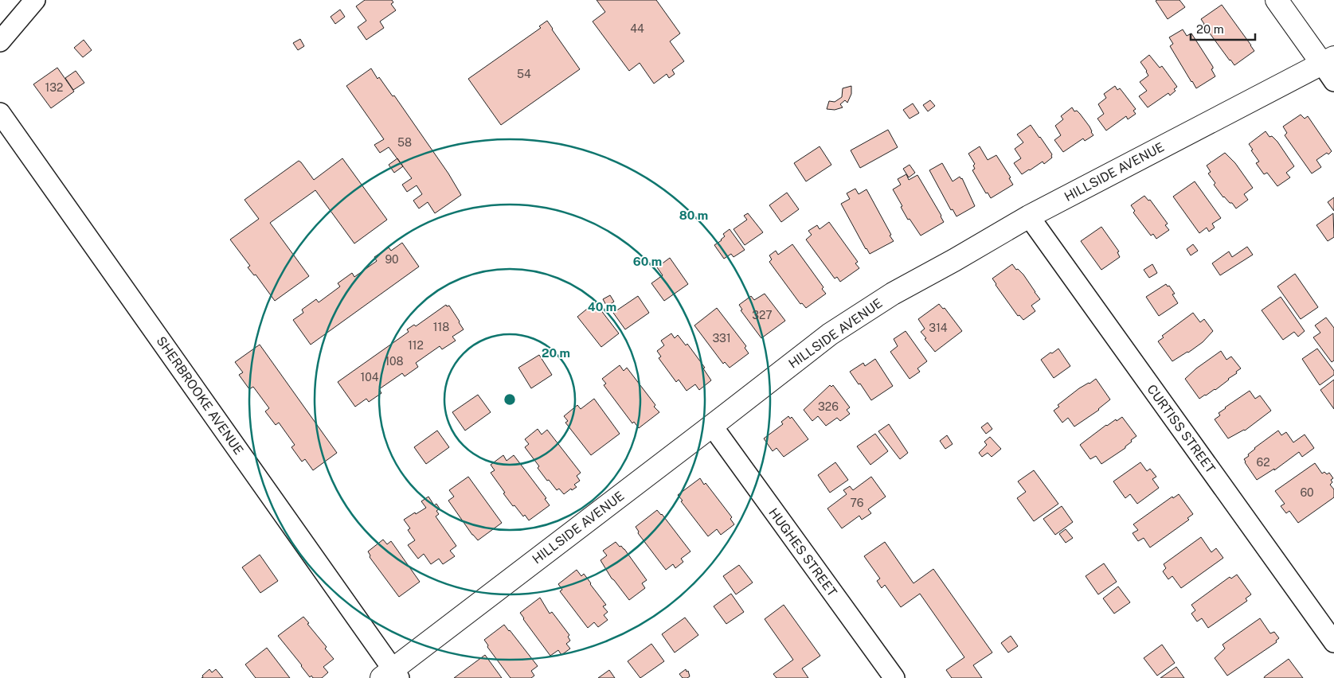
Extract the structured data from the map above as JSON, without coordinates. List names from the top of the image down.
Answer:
{
  "streets": {
    "street": [
      "HILLSIDE AVENUE",
      "SHERBROOKE AVENUE",
      "CURTISS STREET",
      "HUGHES STREET"
    ]
  },
  "crossings": [
    ["HILLSIDE AVENUE", "SHERBROOKE AVENUE"],
    ["HILLSIDE AVENUE", "CURTISS STREET"],
    ["HILLSIDE AVENUE", "HUGHES STREET"]
  ],
  "house_numbers": [
    "44",
    "54",
    "132",
    "58",
    "90",
    "327",
    "118",
    "314",
    "331",
    "112",
    "108",
    "104",
    "326",
    "62",
    "60",
    "76"
  ],
  "scale_bar": "20 m",
  "rings": [
    "80 m",
    "60 m",
    "40 m",
    "20 m"
  ]
}
